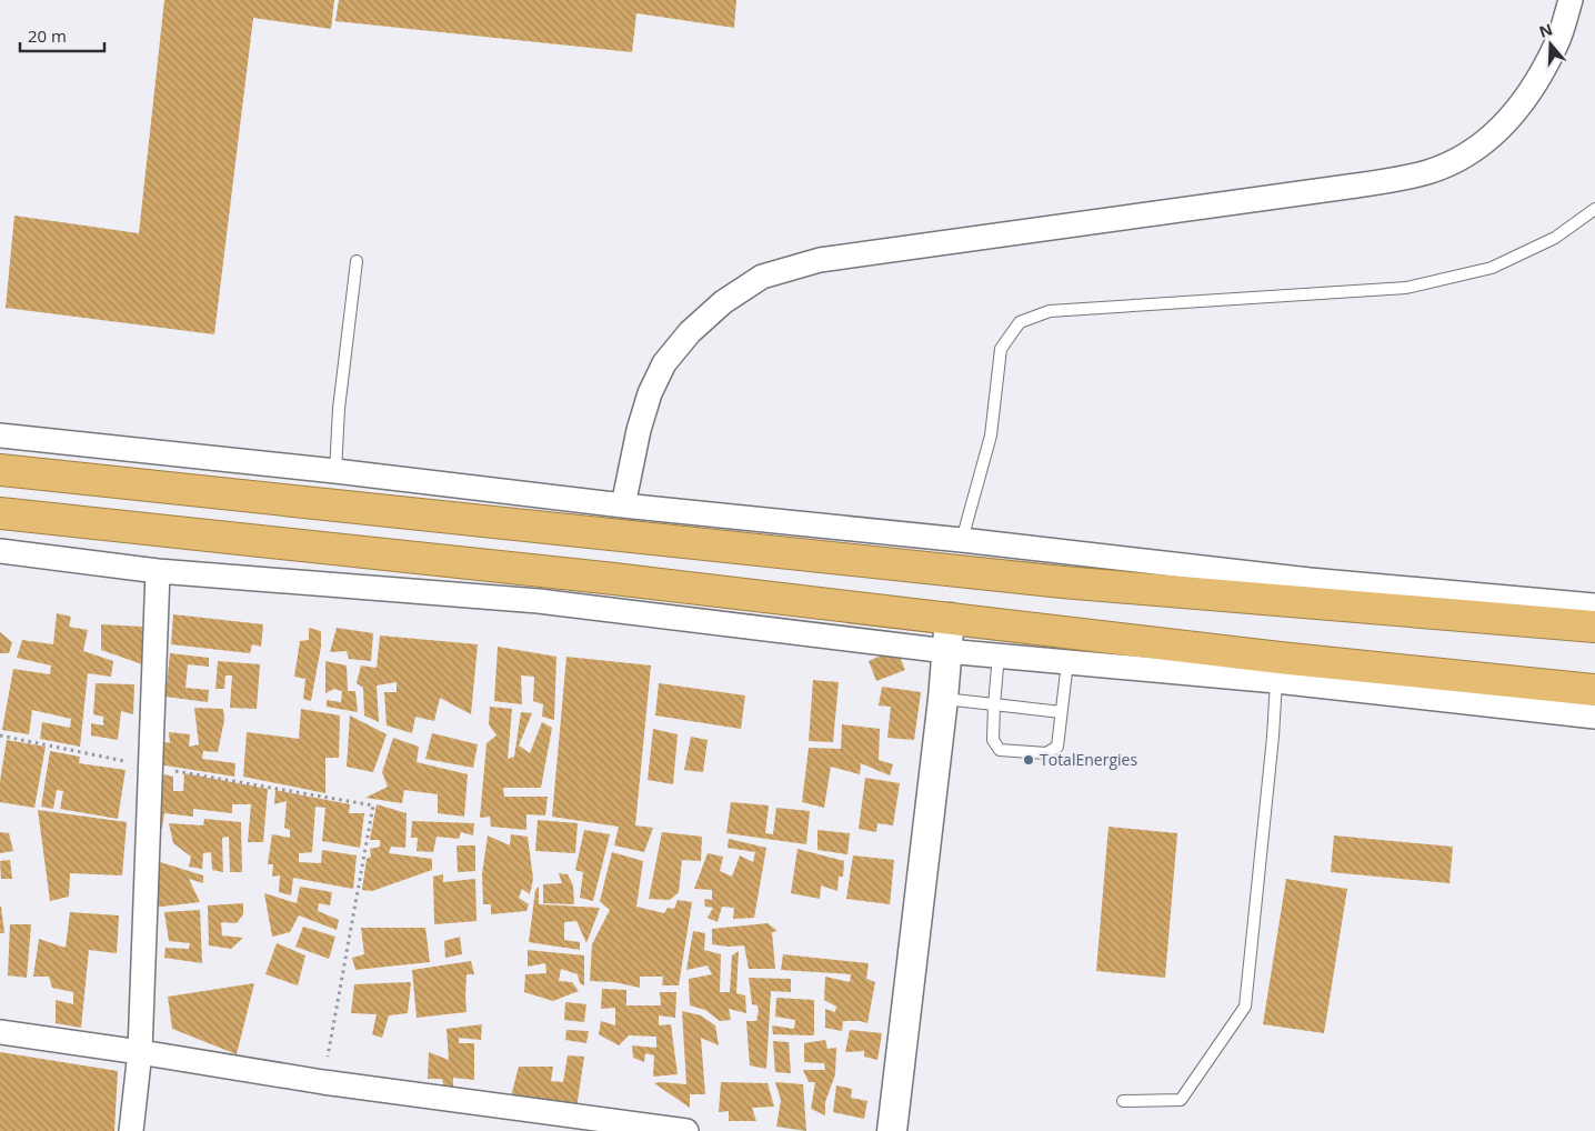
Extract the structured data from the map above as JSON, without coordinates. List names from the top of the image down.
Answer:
{
  "places": ["TotalEnergies"],
  "scale_bar": "20 m",
  "north": "top"
}
